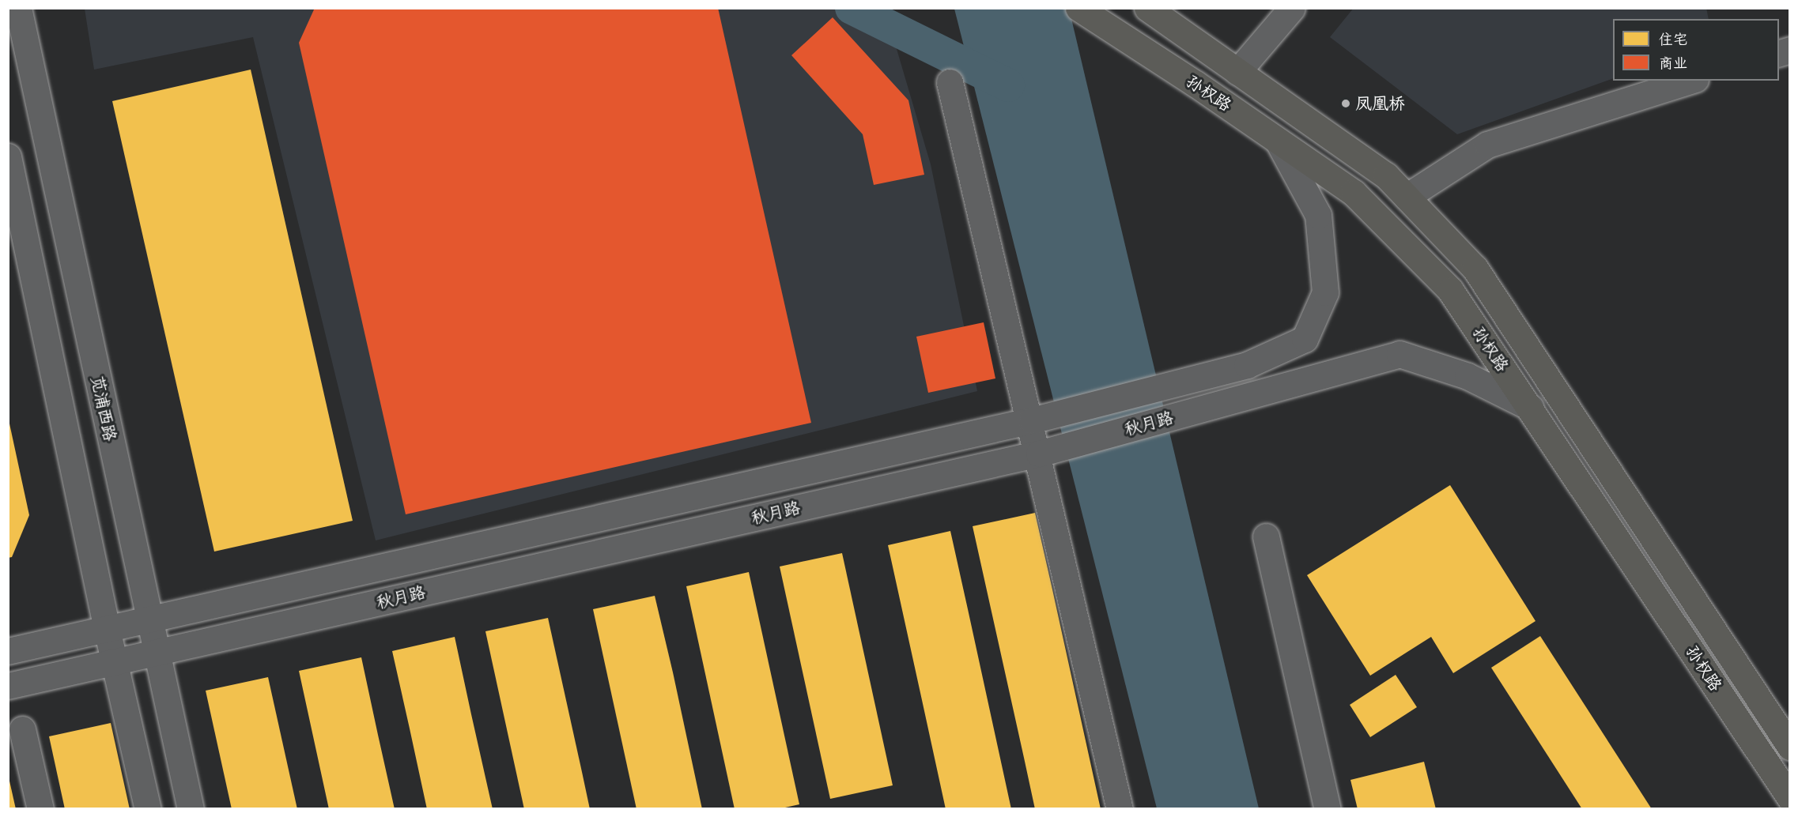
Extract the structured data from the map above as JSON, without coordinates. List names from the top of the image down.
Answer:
{
  "streets": {
    "main road": ["孙权路"],
    "street": ["苋浦西路", "秋月路"]
  },
  "crossings": [
    ["孙权路", "秋月路"],
    ["苋浦西路", "秋月路"]
  ],
  "places": ["凤凰桥"],
  "legend": ["住宅", "商业"]
}
